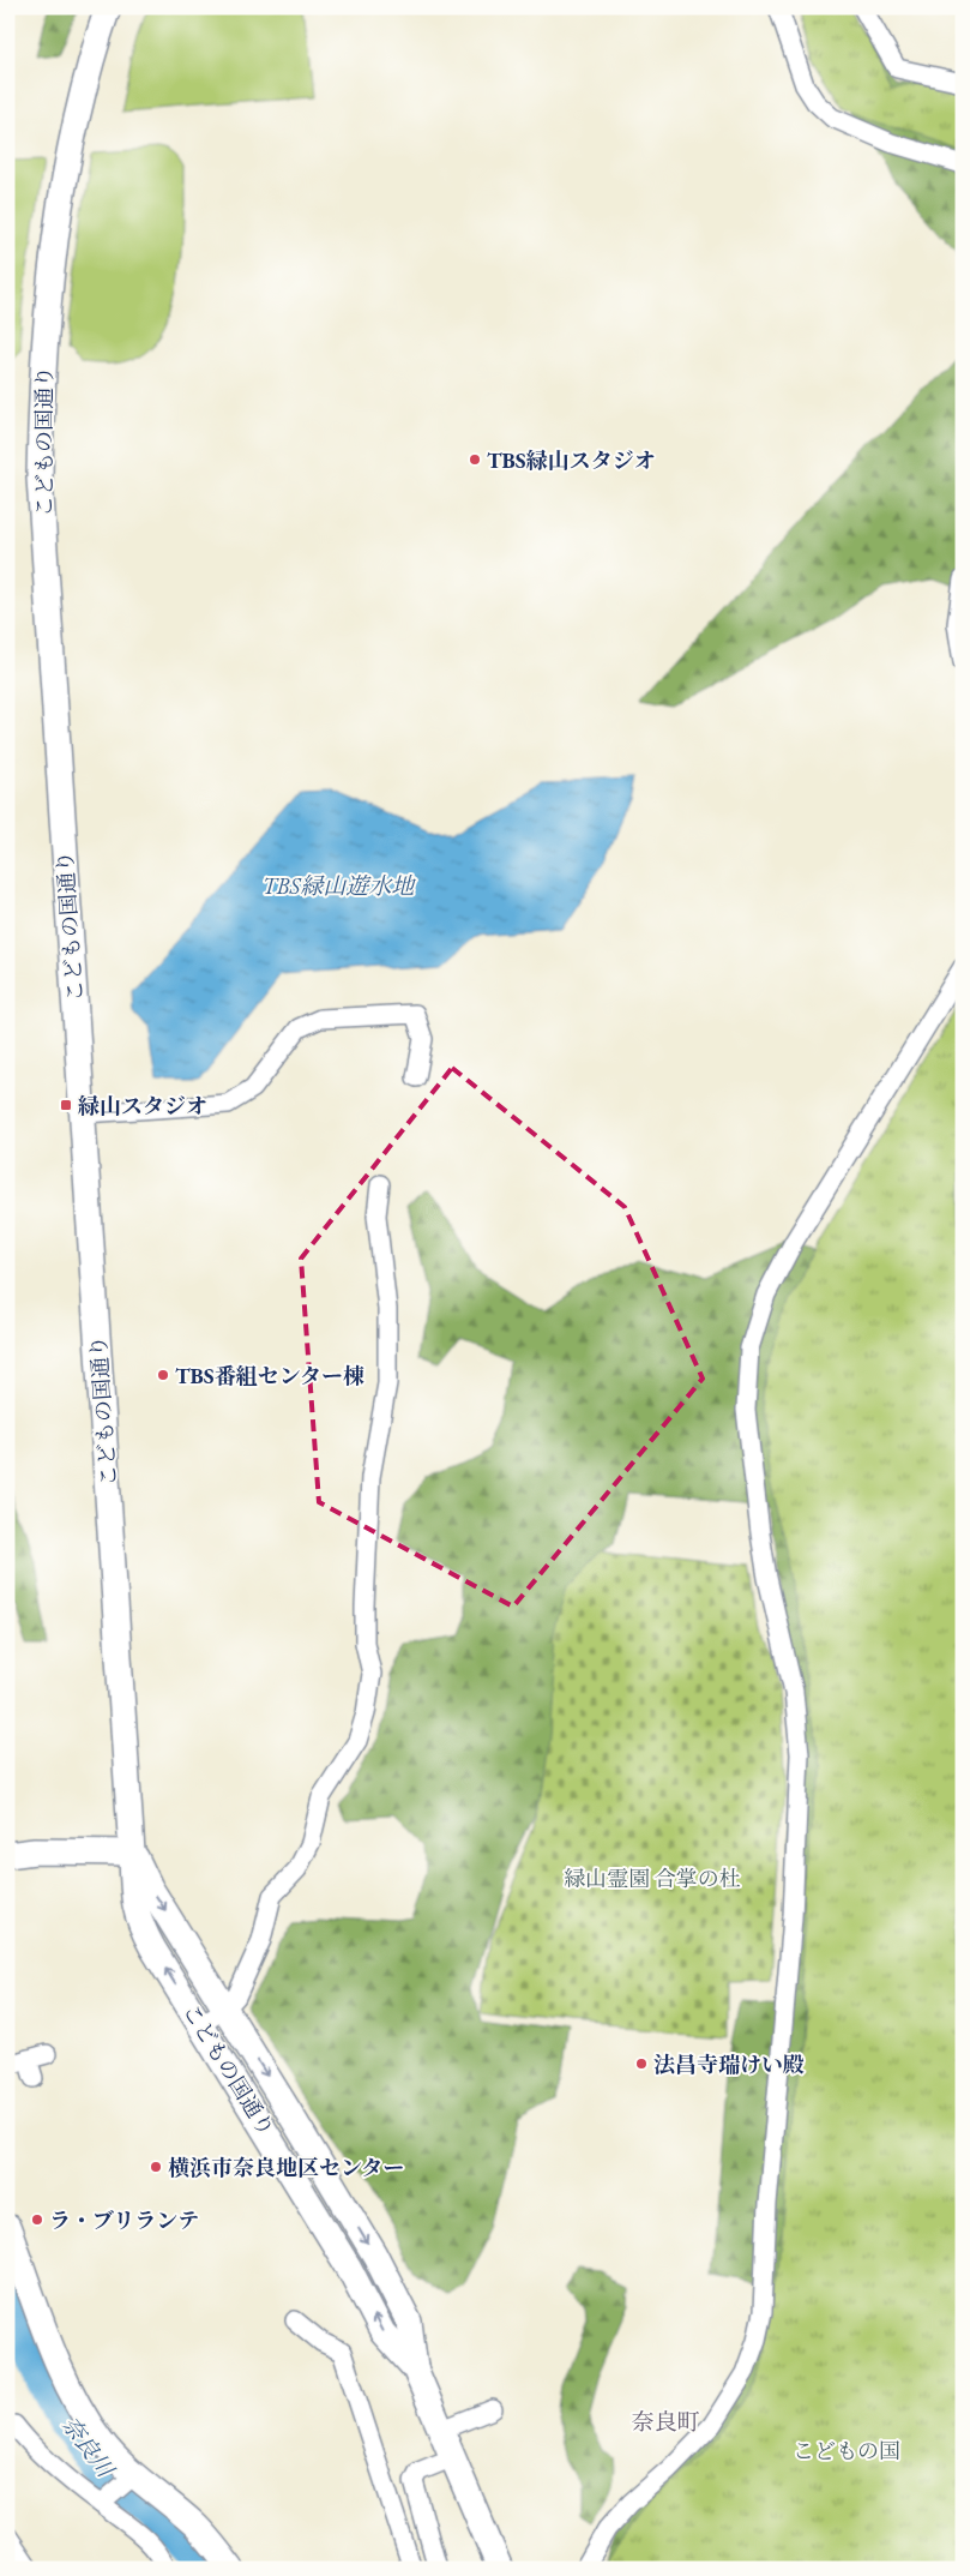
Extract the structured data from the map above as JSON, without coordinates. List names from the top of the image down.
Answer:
{
  "streets": {
    "main road": ["こどもの国通り"]
  },
  "districts": ["奈良町"],
  "water": ["TBS緑山遊水地", "奈良川"],
  "parks": ["緑山霊園 合掌の杜", "こどもの国"],
  "places": {
    "other": [
      "TBS緑山スタジオ",
      "TBS番組センター棟",
      "法昌寺瑞けい殿",
      "横浜市奈良地区センター",
      "ラ・ブリランテ"
    ],
    "transit": ["緑山スタジオ"]
  }
}
